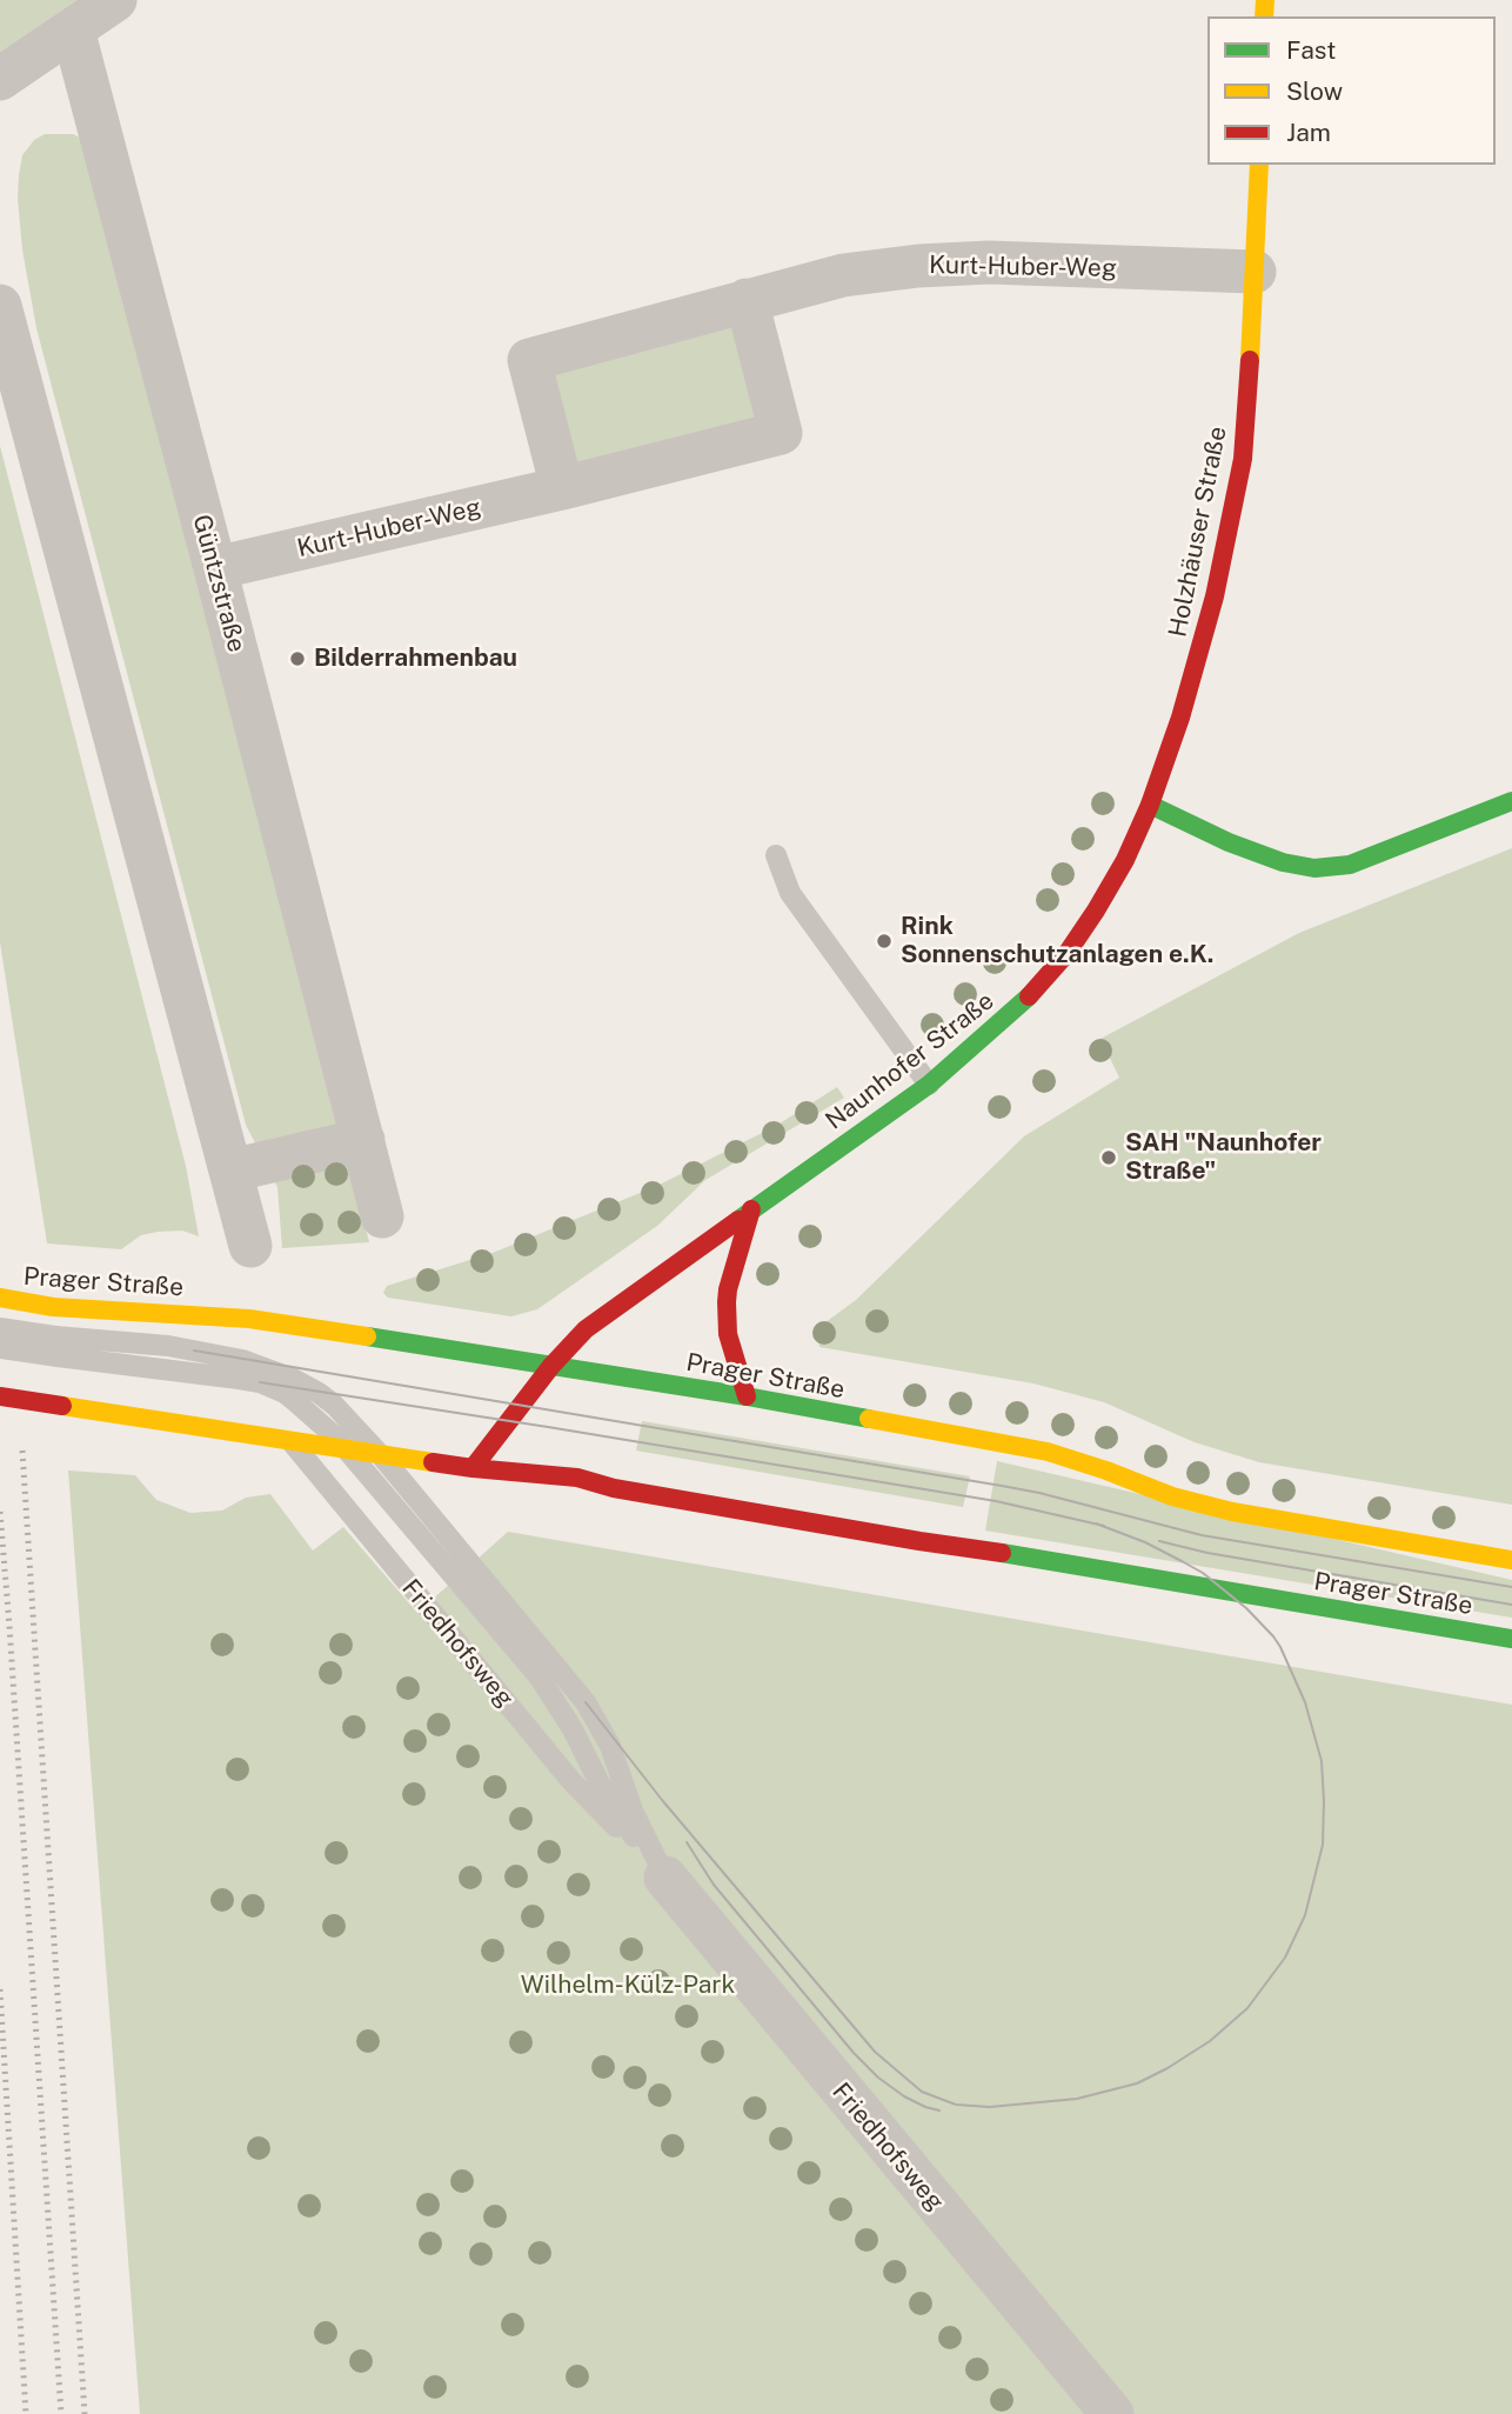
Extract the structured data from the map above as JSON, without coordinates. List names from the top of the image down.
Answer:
{
  "streets": {
    "main road": ["Holzhäuser Straße", "Naunhofer Straße", "Prager Straße"],
    "street": ["Kurt-Huber-Weg", "Güntzstraße", "Friedhofsweg"]
  },
  "crossings": [
    ["Kurt-Huber-Weg", "Holzhäuser Straße"],
    ["Kurt-Huber-Weg", "Güntzstraße"],
    ["Holzhäuser Straße", "Naunhofer Straße"],
    ["Naunhofer Straße", "Prager Straße"],
    ["Prager Straße", "Friedhofsweg"]
  ],
  "parks": ["Wilhelm-Külz-Park"],
  "places": ["Bilderrahmenbau", "Rink Sonnenschutzanlagen e.K.", "SAH \"Naunhofer Straße\""],
  "legend": ["Fast", "Slow", "Jam"]
}
